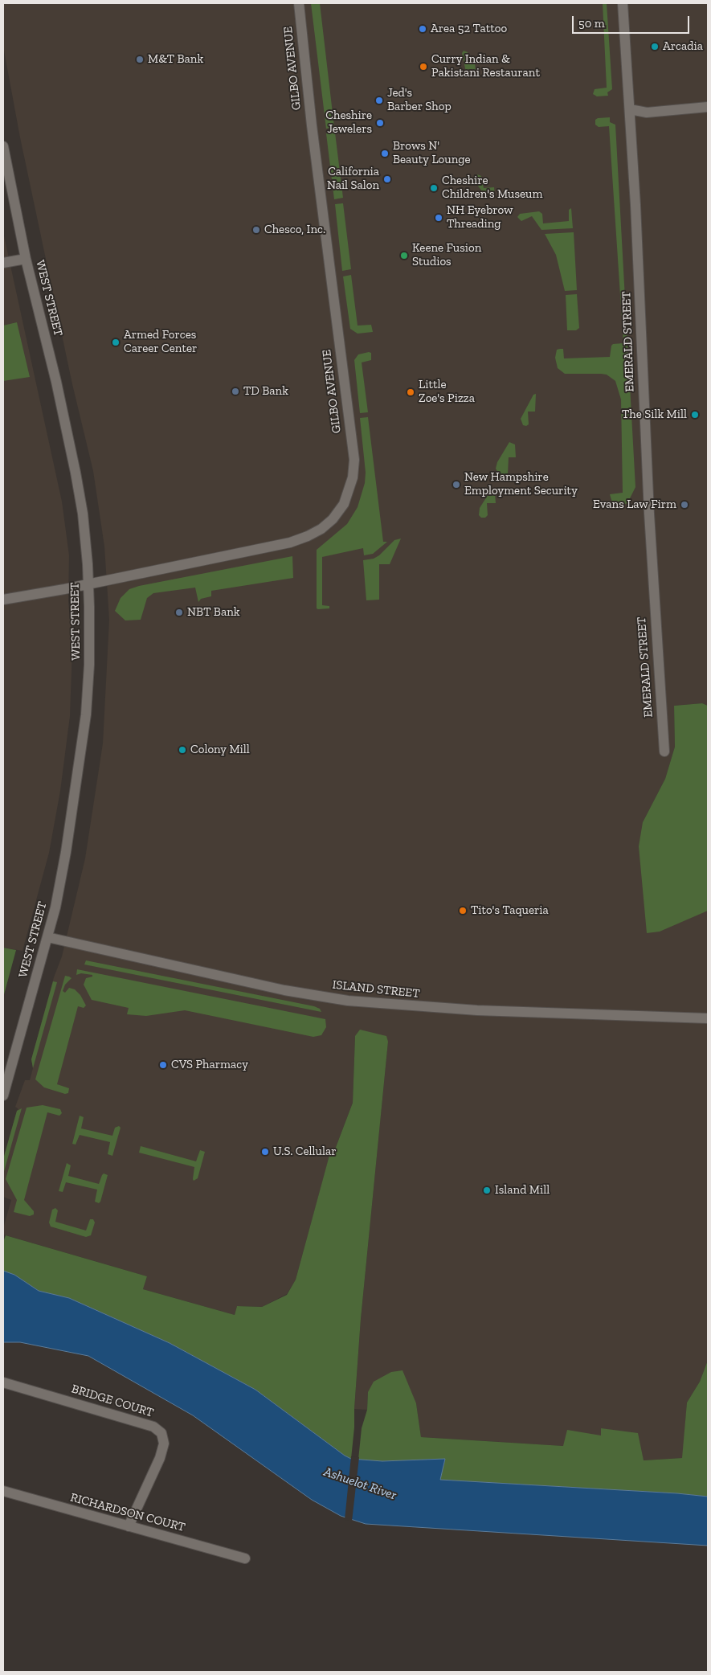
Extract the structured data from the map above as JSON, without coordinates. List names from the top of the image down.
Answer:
{
  "streets": {
    "street": [
      "GILBO AVENUE",
      "WEST STREET",
      "EMERALD STREET",
      "ISLAND STREET",
      "BRIDGE COURT",
      "RICHARDSON COURT"
    ]
  },
  "crossings": [
    ["GILBO AVENUE", "WEST STREET"],
    ["WEST STREET", "ISLAND STREET"],
    ["BRIDGE COURT", "RICHARDSON COURT"]
  ],
  "water": ["Ashuelot River"],
  "places": [
    "Area 52 Tattoo",
    "Arcadia",
    "M&T Bank",
    "Curry Indian & Pakistani Restaurant",
    "Jed's Barber Shop",
    "Cheshire Jewelers",
    "Brows N' Beauty Lounge",
    "California Nail Salon",
    "Cheshire Children's Museum",
    "NH Eyebrow Threading",
    "Chesco, Inc.",
    "Keene Fusion Studios",
    "Armed Forces Career Center",
    "TD Bank",
    "Little Zoe's Pizza",
    "The Silk Mill",
    "New Hampshire Employment Security",
    "Evans Law Firm",
    "NBT Bank",
    "Colony Mill",
    "Tito's Taqueria",
    "CVS Pharmacy",
    "U.S. Cellular",
    "Island Mill"
  ],
  "scale_bar": "50 m"
}
